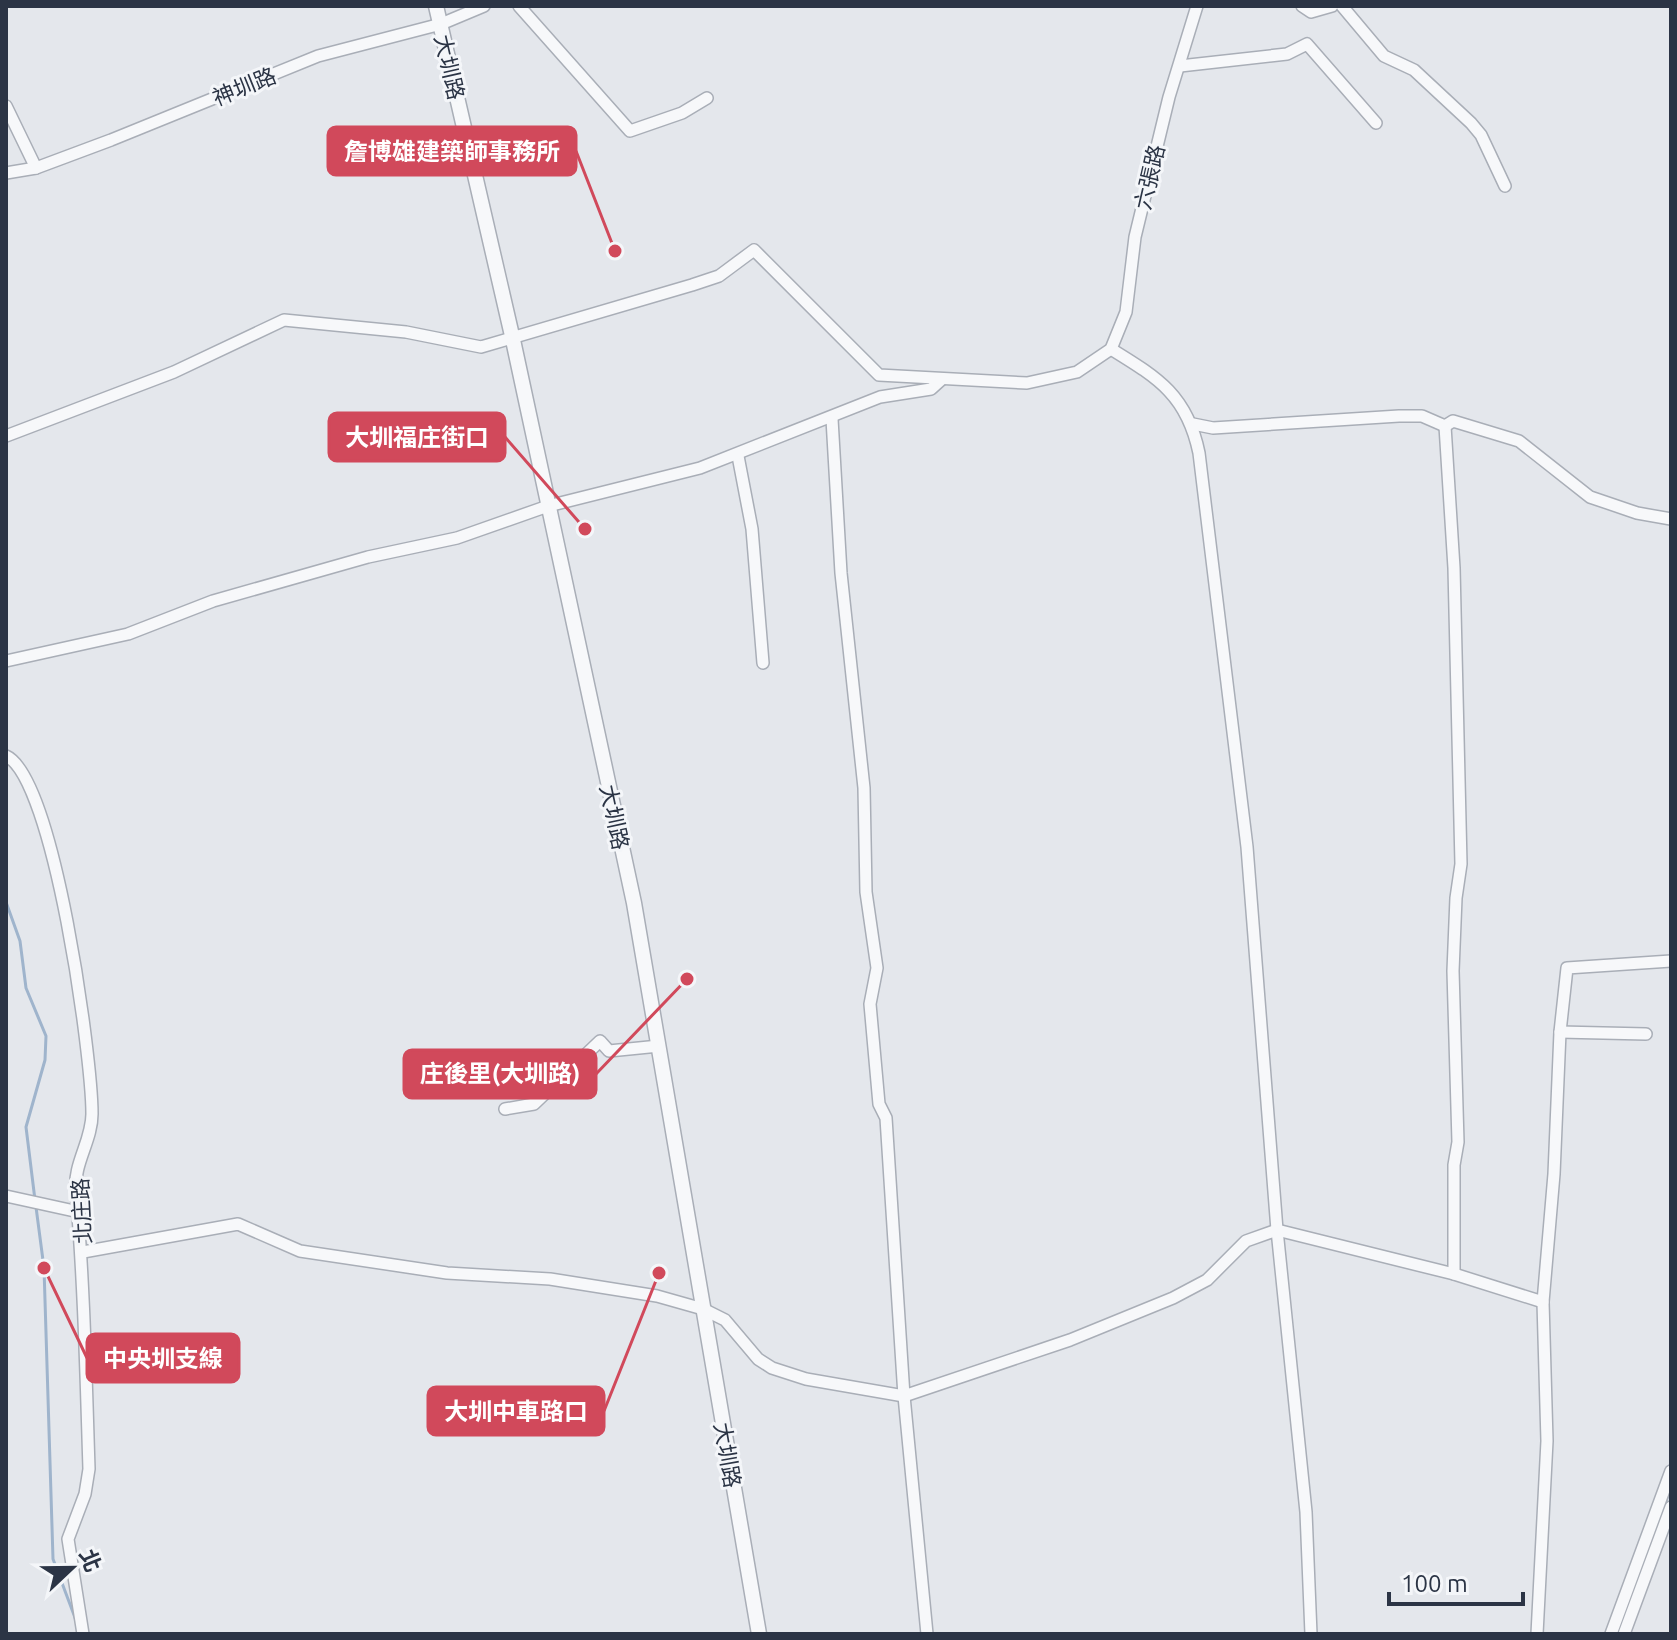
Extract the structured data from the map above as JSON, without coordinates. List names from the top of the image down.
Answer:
{
  "streets": {
    "street": [
      "大圳路",
      "神圳路",
      "六張路",
      "北庄路"
    ]
  },
  "crossings": [
    ["大圳路", "神圳路"]
  ],
  "places": [
    "詹博雄建築師事務所",
    "大圳福庄街口",
    "庄後里(大圳路)",
    "中央圳支線",
    "大圳中車路口"
  ],
  "scale_bar": "100 m",
  "north": "right"
}
